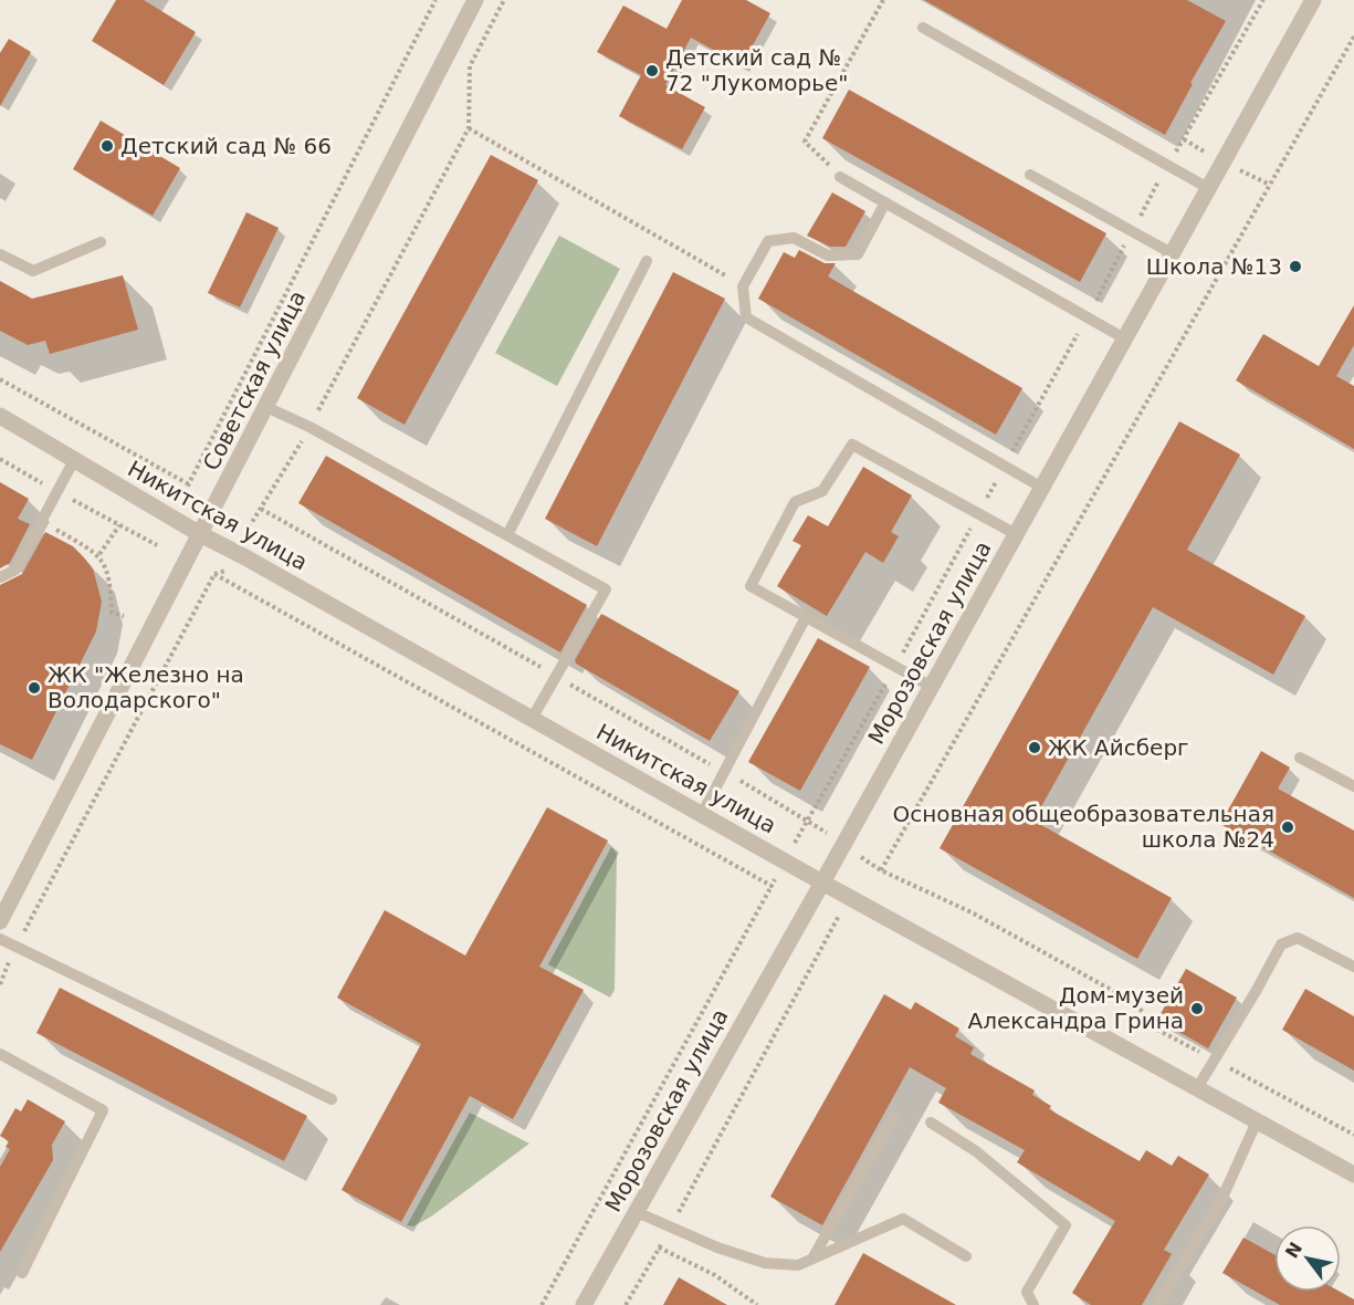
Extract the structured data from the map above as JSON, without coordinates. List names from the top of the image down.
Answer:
{
  "streets": {
    "street": ["Советская улица", "Никитская улица", "Морозовская улица"]
  },
  "crossings": [
    ["Советская улица", "Никитская улица"],
    ["Никитская улица", "Морозовская улица"]
  ],
  "places": [
    "Детский сад № 72 \"Лукоморье\"",
    "Детский сад № 66",
    "Школа №13",
    "ЖК \"Железно на Володарского\"",
    "ЖК Айсберг",
    "Основная общеобразовательная школа №24",
    "Дом-музей Александра Грина"
  ],
  "north": "top left"
}
